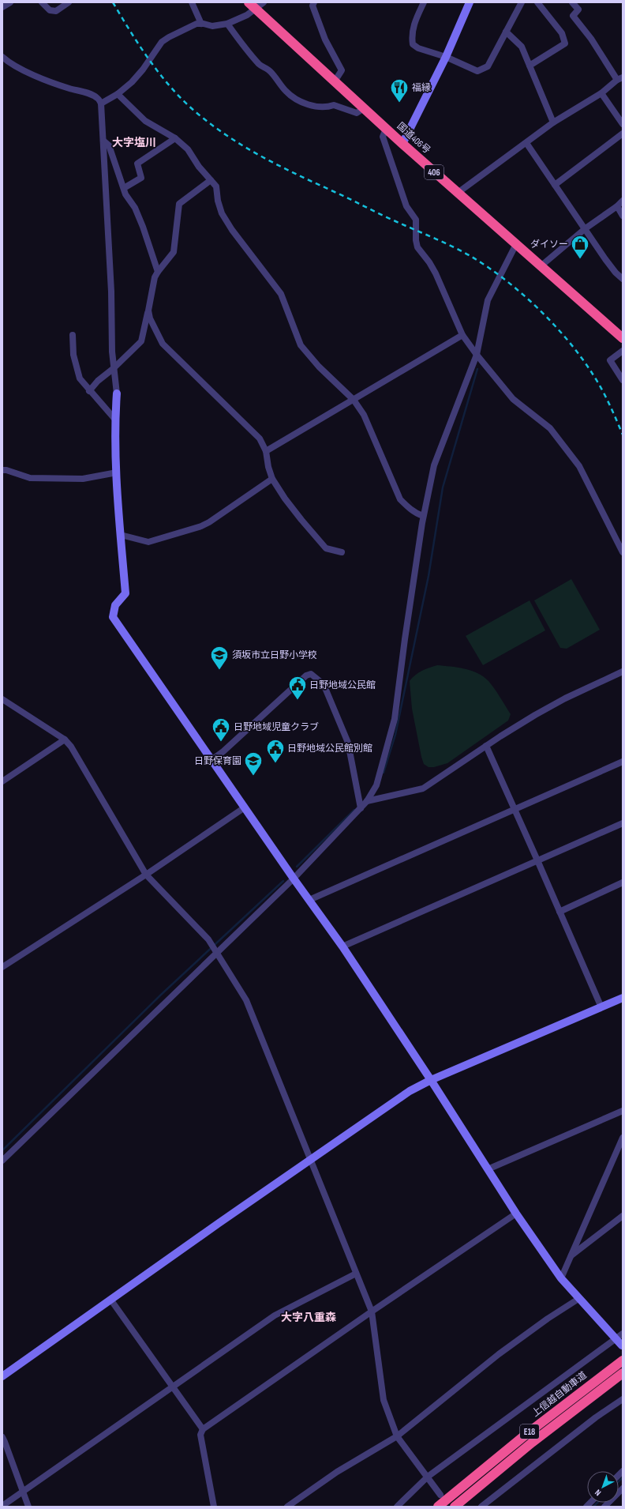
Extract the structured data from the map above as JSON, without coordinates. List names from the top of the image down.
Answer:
{
  "streets": {
    "highway": [
      "国道406号",
      "406",
      "上信越自動車道",
      "E18"
    ]
  },
  "districts": ["大字塩川", "大字八重森"],
  "places": {
    "restaurant": ["福縁"],
    "shop": ["ダイソー"],
    "school or university": ["須坂市立日野小学校", "日野保育園"],
    "public building": ["日野地域公民館", "日野地域児童クラブ", "日野地域公民館別館"]
  },
  "north": "bottom left"
}
